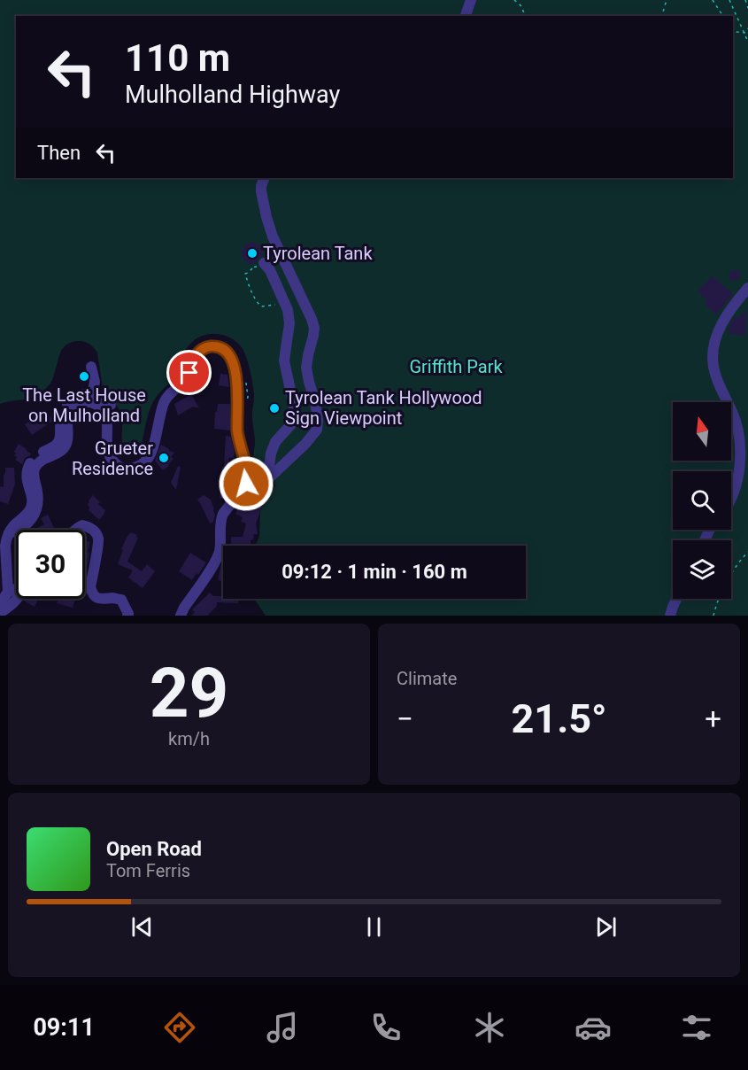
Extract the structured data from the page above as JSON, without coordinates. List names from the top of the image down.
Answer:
{
  "parks": ["Griffith Park"],
  "places": [
    "Tyrolean Tank",
    "The Last House on Mulholland",
    "Tyrolean Tank Hollywood Sign Viewpoint",
    "Grueter Residence"
  ],
  "north": "top",
  "page": {
    "turn": ["110 m", "Mulholland Highway"],
    "then": "Then",
    "limit": "30",
    "trip": "09:12 · 1 min · 160 m",
    "tile": [
      ["29", "km/h"],
      "Climate"
    ],
    "heat": ["−", "21.5°", "+"],
    "song": ["Open Road", "Tom Ferris"],
    "tabs": "09:11"
  }
}
